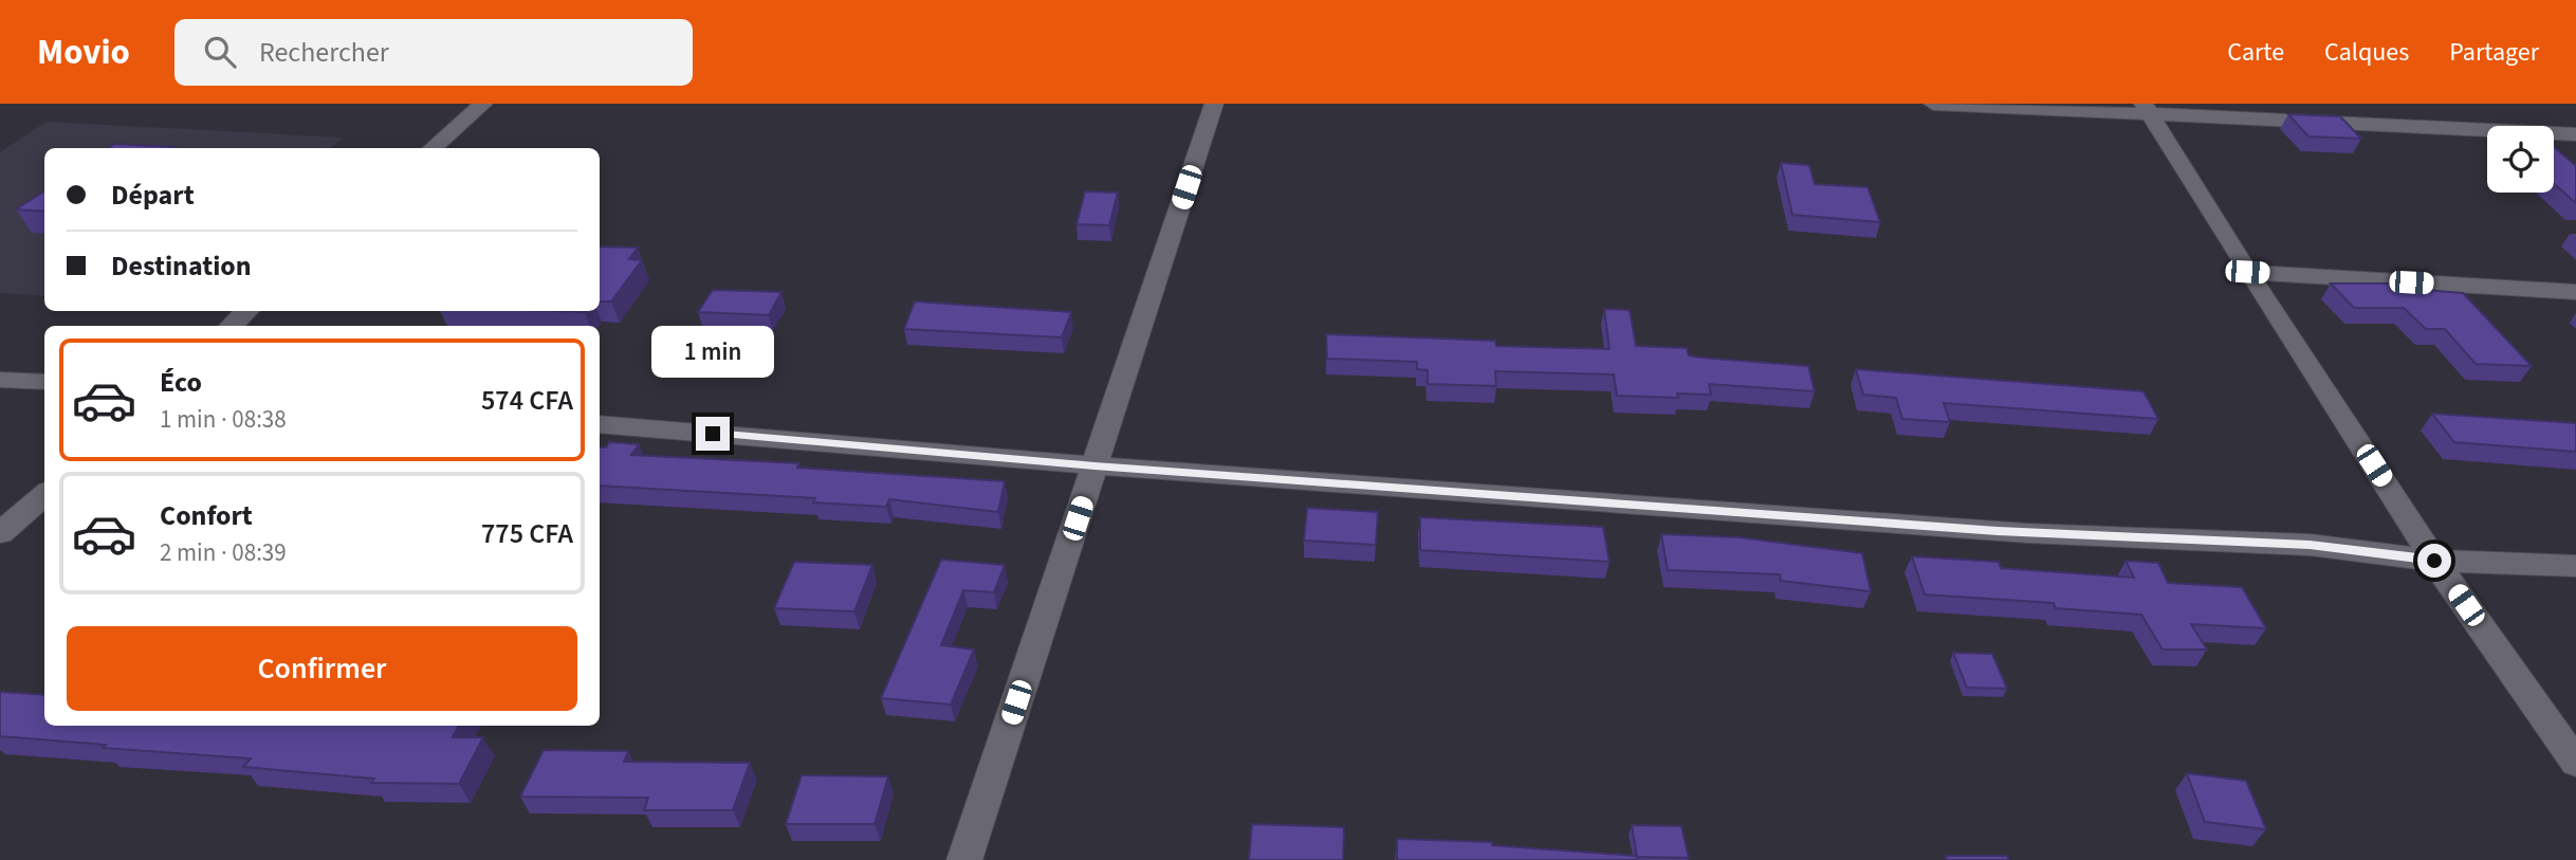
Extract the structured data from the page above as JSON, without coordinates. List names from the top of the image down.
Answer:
{
  "page": {
    "header": "Movio",
    "search": "Rechercher",
    "nav": ["Carte", "Calques", "Partager"],
    "banner": ["Départ", "Destination"],
    "bubble": "1 min",
    "list": [
      {
        "name": "Éco",
        "note": "1 min · 08:38",
        "value": "574 CFA"
      },
      {
        "name": "Confort",
        "note": "2 min · 08:39",
        "value": "775 CFA"
      }
    ],
    "buttons": "Confirmer"
  }
}
